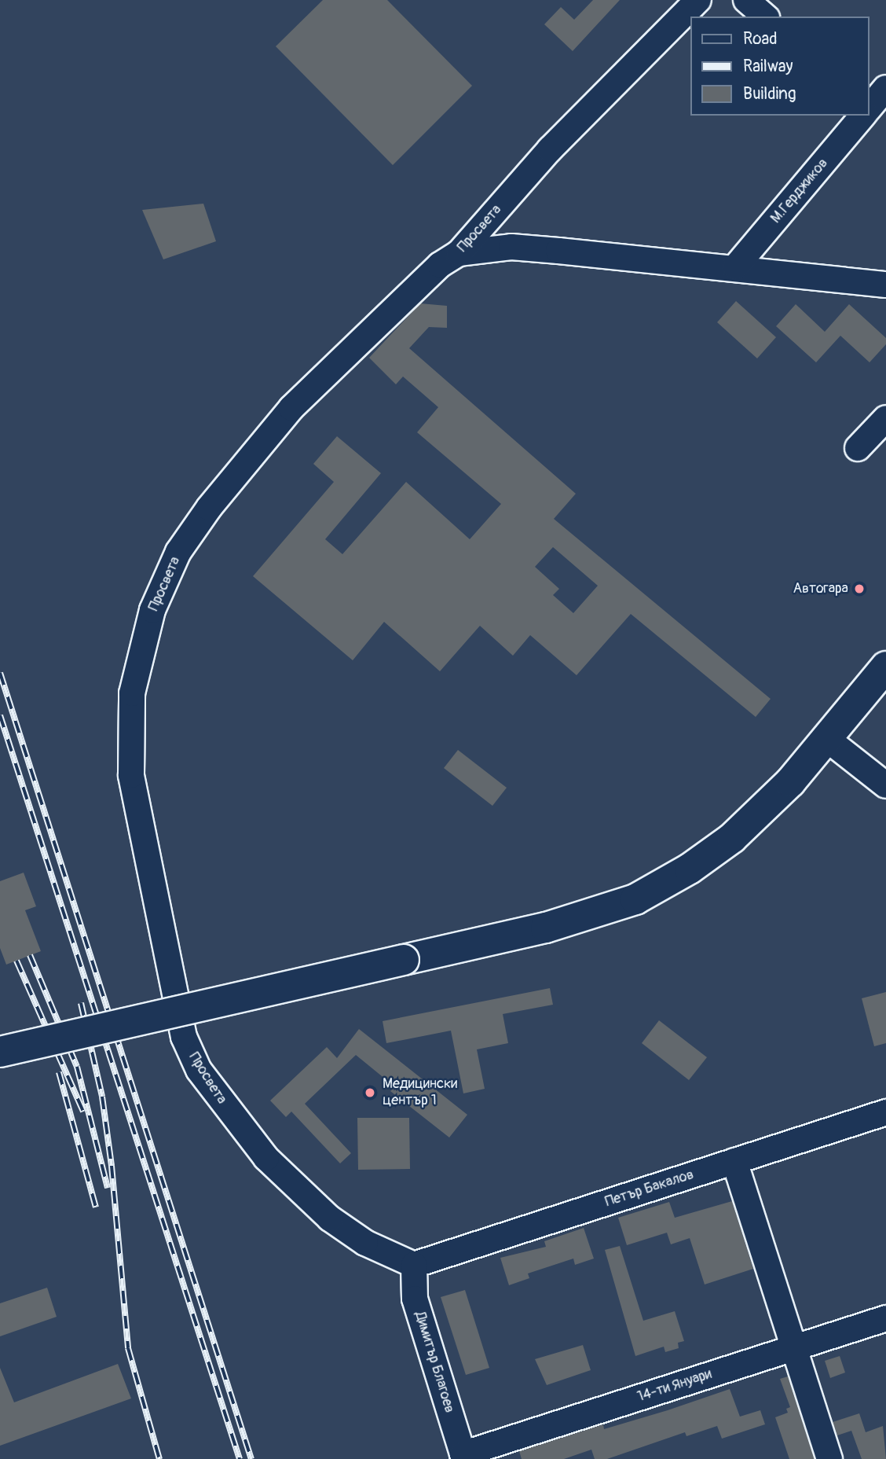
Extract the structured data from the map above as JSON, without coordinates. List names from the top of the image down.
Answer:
{
  "streets": {
    "street": [
      "М.Герджиков",
      "Просвета",
      "Петър Бакалов",
      "Димитър Благоев",
      "14-ти Януари"
    ]
  },
  "crossings": [
    ["Просвета", "Петър Бакалов"],
    ["Просвета", "Димитър Благоев"],
    ["Петър Бакалов", "Димитър Благоев"],
    ["Димитър Благоев", "14-ти Януари"]
  ],
  "places": ["Автогара", "Медицински център 1"],
  "legend": ["Road", "Railway", "Building"]
}
